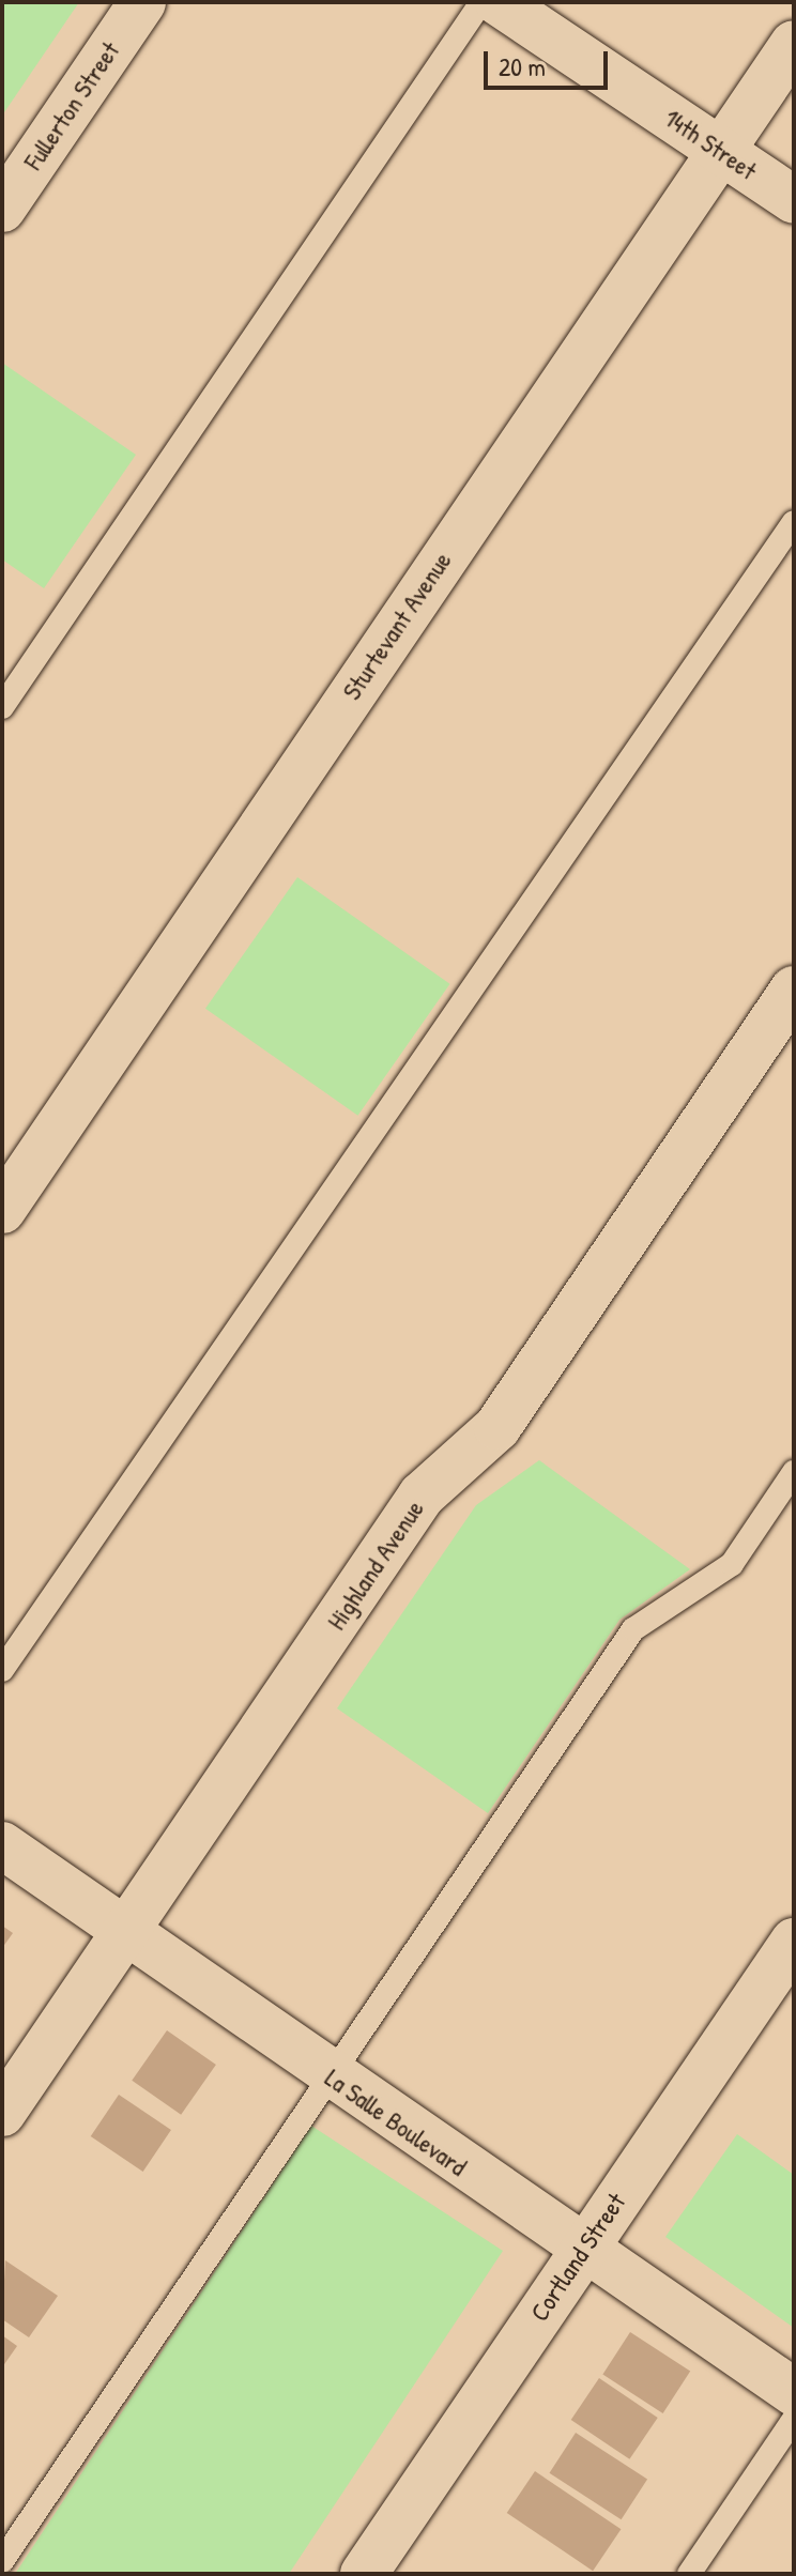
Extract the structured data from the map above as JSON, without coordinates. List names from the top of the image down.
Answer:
{
  "streets": {
    "street": [
      "Fullerton Street",
      "14th Street",
      "Sturtevant Avenue",
      "Highland Avenue",
      "La Salle Boulevard",
      "Cortland Street"
    ]
  },
  "crossings": [
    ["14th Street", "Sturtevant Avenue"],
    ["Highland Avenue", "La Salle Boulevard"],
    ["La Salle Boulevard", "Cortland Street"]
  ],
  "scale_bar": "20 m"
}
